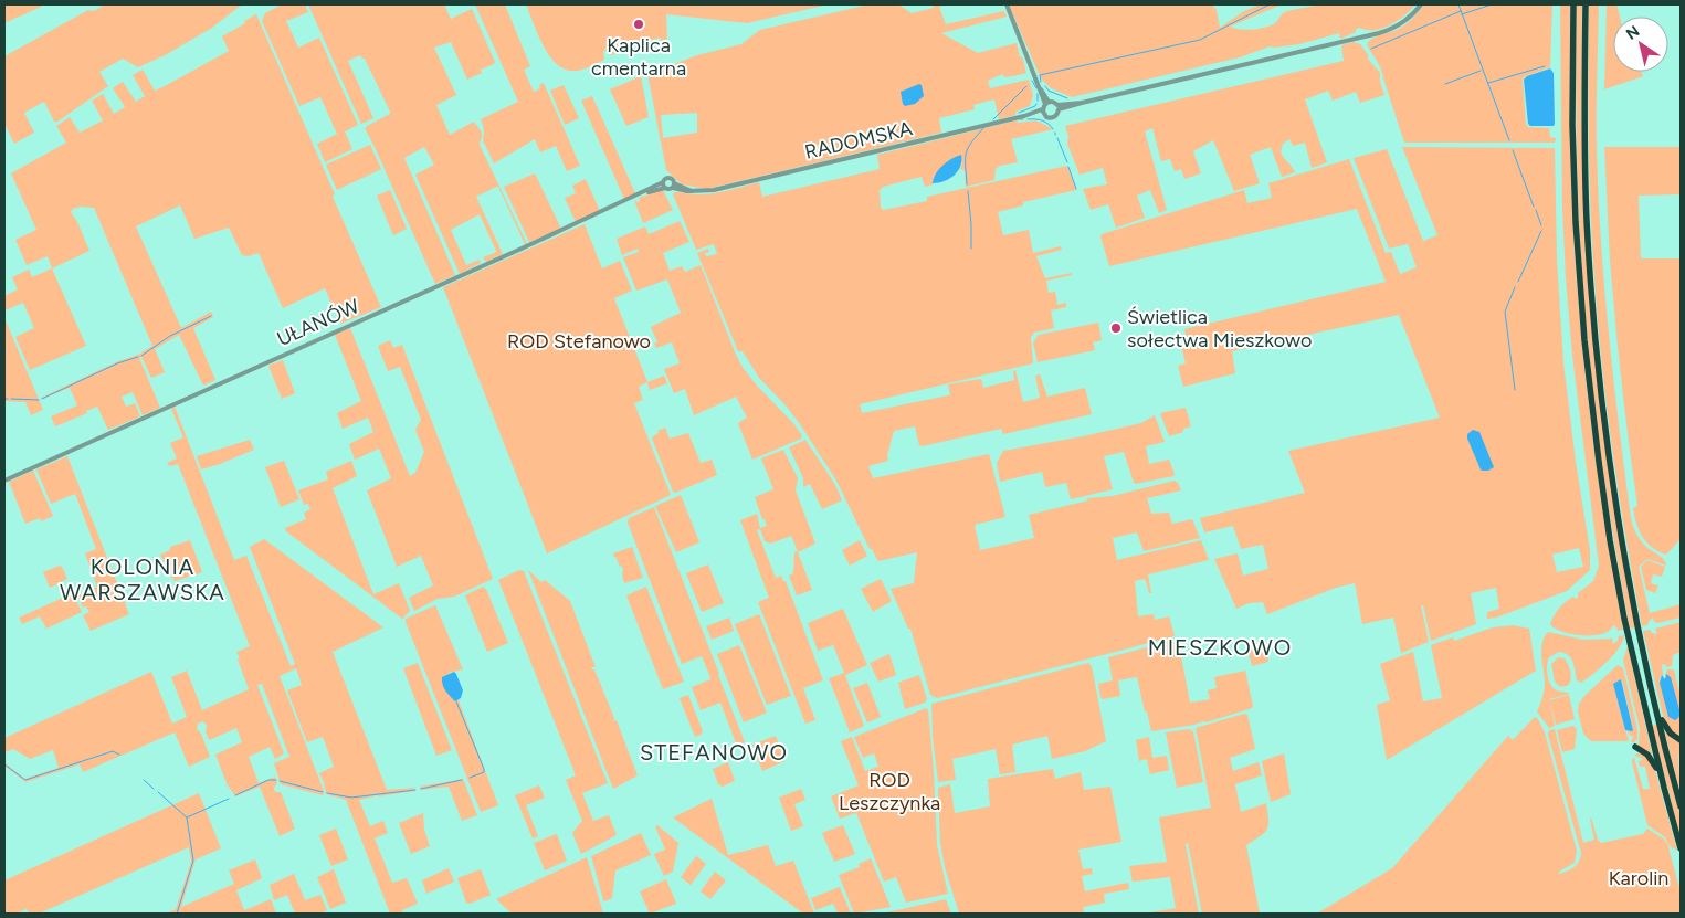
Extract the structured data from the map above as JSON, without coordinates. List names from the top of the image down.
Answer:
{
  "streets": {
    "street": ["RADOMSKA", "UŁANÓW"]
  },
  "districts": ["KOLONIA WARSZAWSKA", "MIESZKOWO", "STEFANOWO"],
  "parks": ["ROD Stefanowo", "ROD Leszczynka", "Karolin"],
  "places": ["Kaplica cmentarna", "Świetlica sołectwa Mieszkowo"],
  "north": "top left"
}
